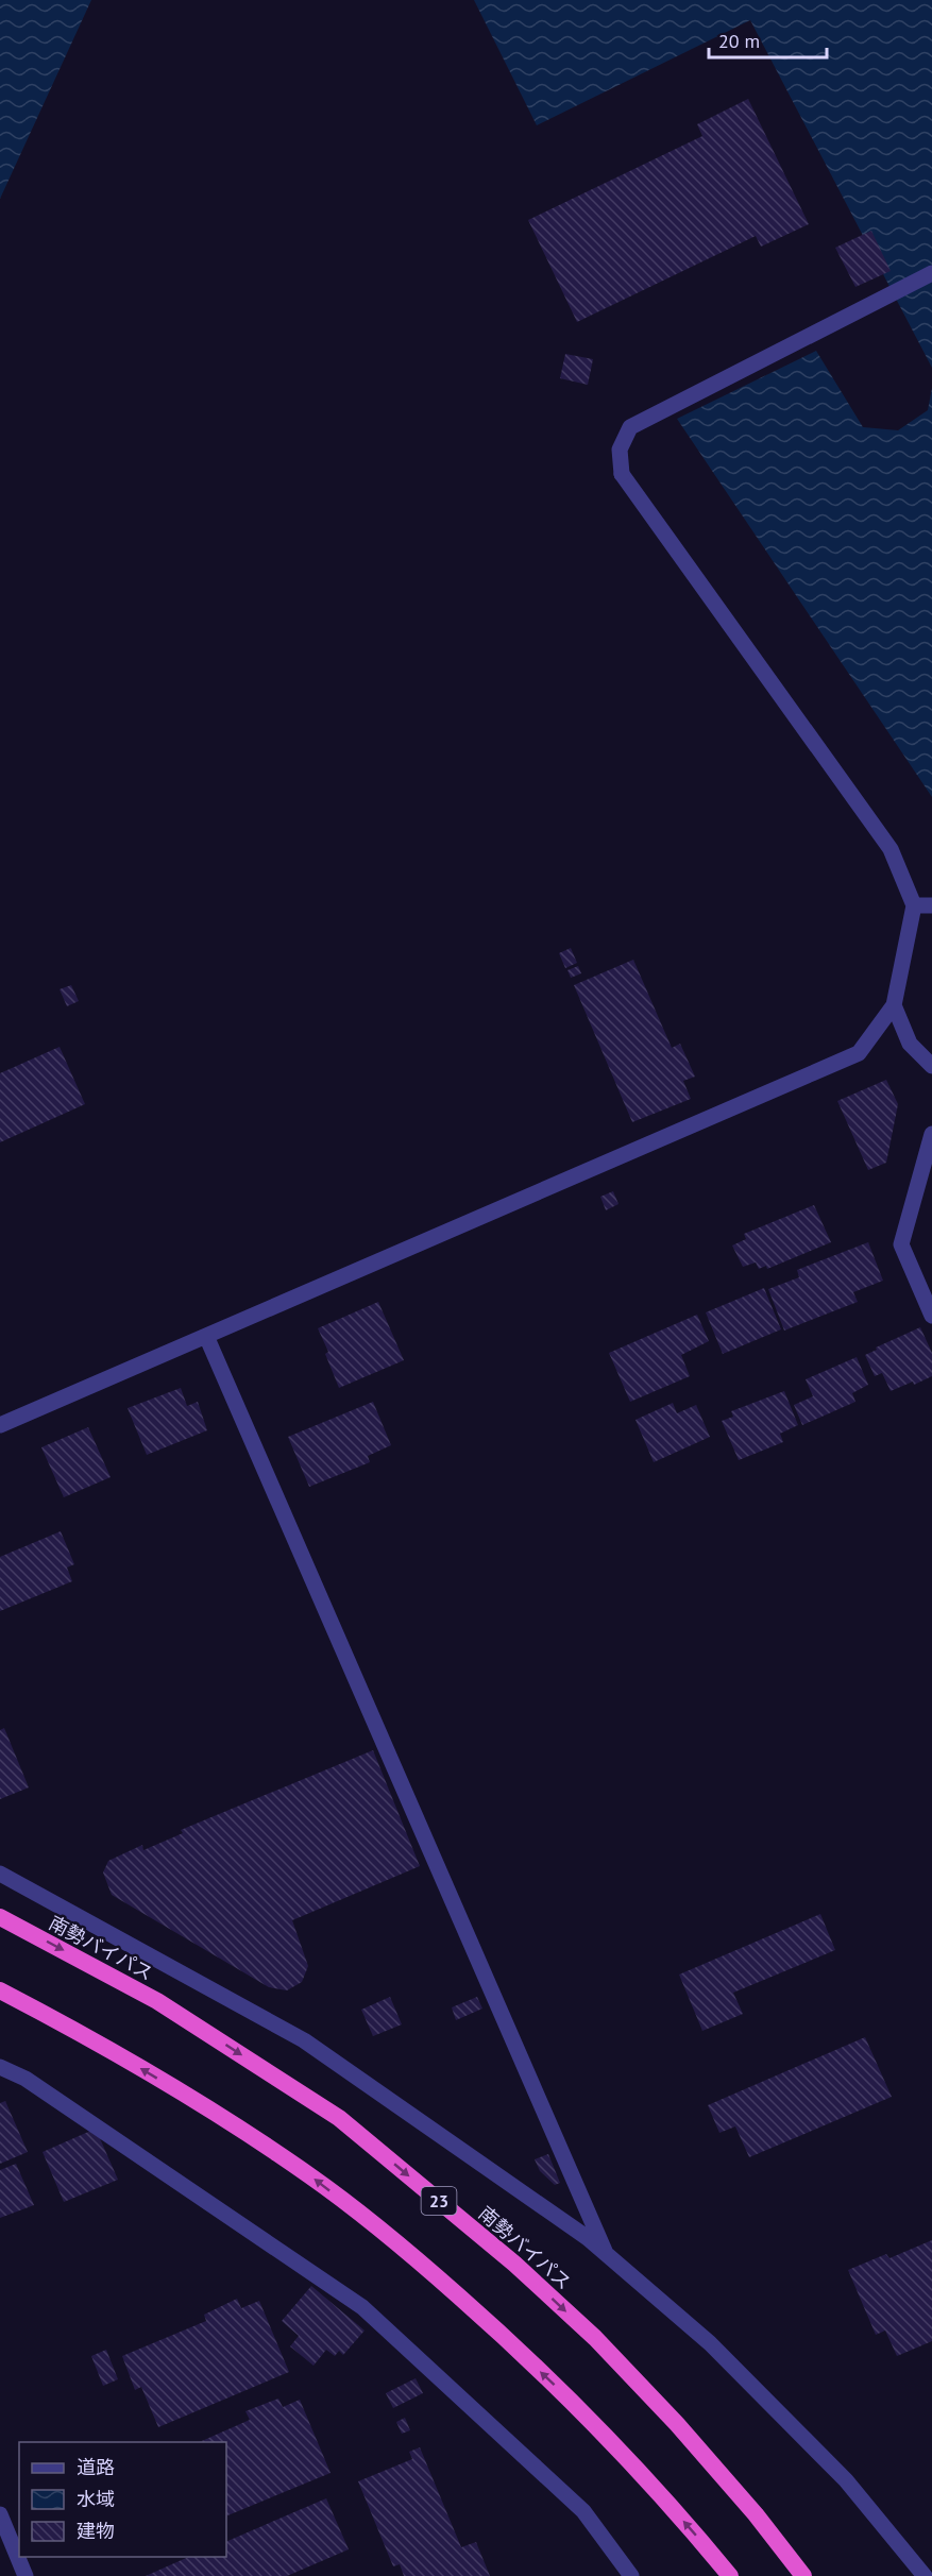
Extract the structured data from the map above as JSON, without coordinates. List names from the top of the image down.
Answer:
{
  "streets": {
    "highway": ["南勢バイパス", "23"]
  },
  "legend": ["道路", "水域", "建物"],
  "scale_bar": "20 m"
}
